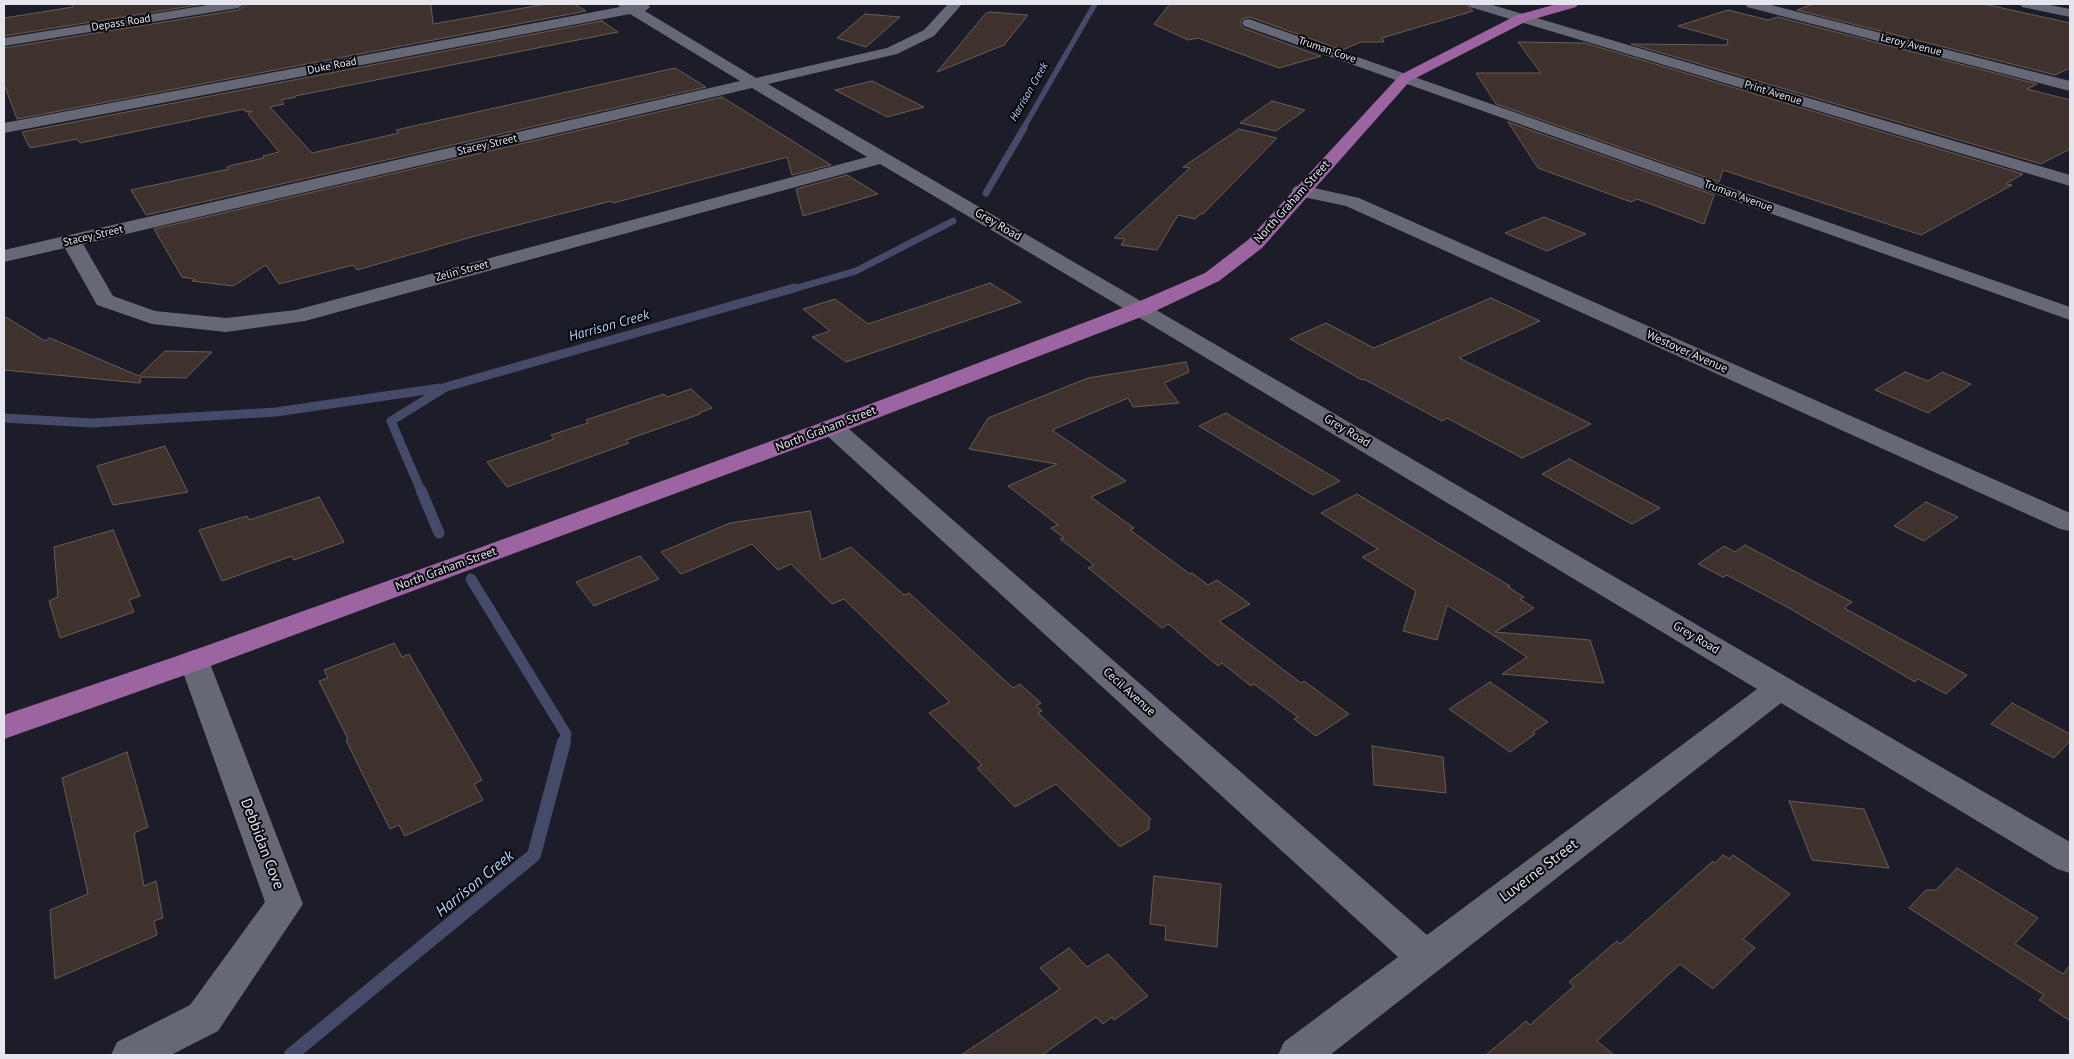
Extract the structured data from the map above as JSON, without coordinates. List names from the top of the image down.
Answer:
{
  "streets": {
    "main road": ["North Graham Street"],
    "street": [
      "Depass Road",
      "Leroy Avenue",
      "Truman Cove",
      "Duke Road",
      "Print Avenue",
      "Stacey Street",
      "Truman Avenue",
      "Grey Road",
      "Zelin Street",
      "Westover Avenue",
      "Cecil Avenue",
      "Debbidan Cove",
      "Luverne Street"
    ]
  },
  "crossings": [
    ["Truman Cove", "Truman Avenue"],
    ["Truman Cove", "North Graham Street"],
    ["Duke Road", "Grey Road"],
    ["Print Avenue", "North Graham Street"],
    ["Stacey Street", "Grey Road"],
    ["Stacey Street", "Zelin Street"],
    ["Truman Avenue", "North Graham Street"],
    ["North Graham Street", "Grey Road"],
    ["North Graham Street", "Westover Avenue"],
    ["North Graham Street", "Cecil Avenue"],
    ["North Graham Street", "Debbidan Cove"],
    ["Grey Road", "Zelin Street"],
    ["Grey Road", "Luverne Street"],
    ["Cecil Avenue", "Luverne Street"]
  ],
  "water": ["Harrison Creek"]
}
